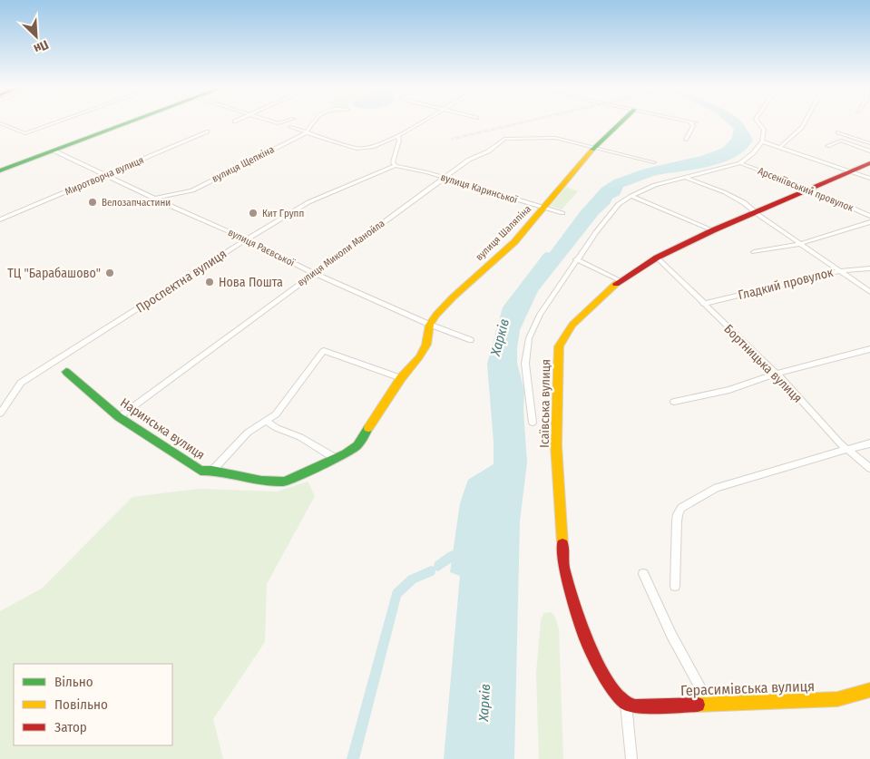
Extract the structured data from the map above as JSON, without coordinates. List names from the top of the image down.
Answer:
{
  "streets": {
    "street": [
      "вулиця Щепкіна",
      "Миротворча вулиця",
      "вулиця Каринської",
      "Арсеніївський провулок",
      "вулиця Шаляпіна",
      "вулиця Раєвської",
      "вулиця Миколи Манойла",
      "Проспектна вулиця",
      "Гладкий провулок",
      "Бортницька вулиця",
      "Ісаївська вулиця",
      "Наринська вулиця",
      "Герасимівська вулиця"
    ]
  },
  "crossings": [
    ["вулиця Щепкіна", "вулиця Раєвської"],
    ["Миротворча вулиця", "вулиця Раєвської"],
    ["вулиця Каринської", "вулиця Шаляпіна"],
    ["вулиця Каринської", "вулиця Миколи Манойла"],
    ["вулиця Каринської", "Проспектна вулиця"],
    ["Арсеніївський провулок", "Ісаївська вулиця"],
    ["вулиця Шаляпіна", "вулиця Раєвської"],
    ["вулиця Шаляпіна", "вулиця Миколи Манойла"],
    ["вулиця Шаляпіна", "Наринська вулиця"],
    ["вулиця Раєвської", "вулиця Миколи Манойла"],
    ["вулиця Раєвської", "Проспектна вулиця"],
    ["вулиця Миколи Манойла", "Наринська вулиця"],
    ["Гладкий провулок", "Бортницька вулиця"],
    ["Бортницька вулиця", "Ісаївська вулиця"],
    ["Ісаївська вулиця", "Герасимівська вулиця"]
  ],
  "water": ["Харків"],
  "places": [
    "Велозапчастини",
    "Кит Групп",
    "ТЦ \"Барабашово\"",
    "Нова Пошта"
  ],
  "legend": ["Вільно", "Повільно", "Затор"],
  "north": "bottom right"
}
